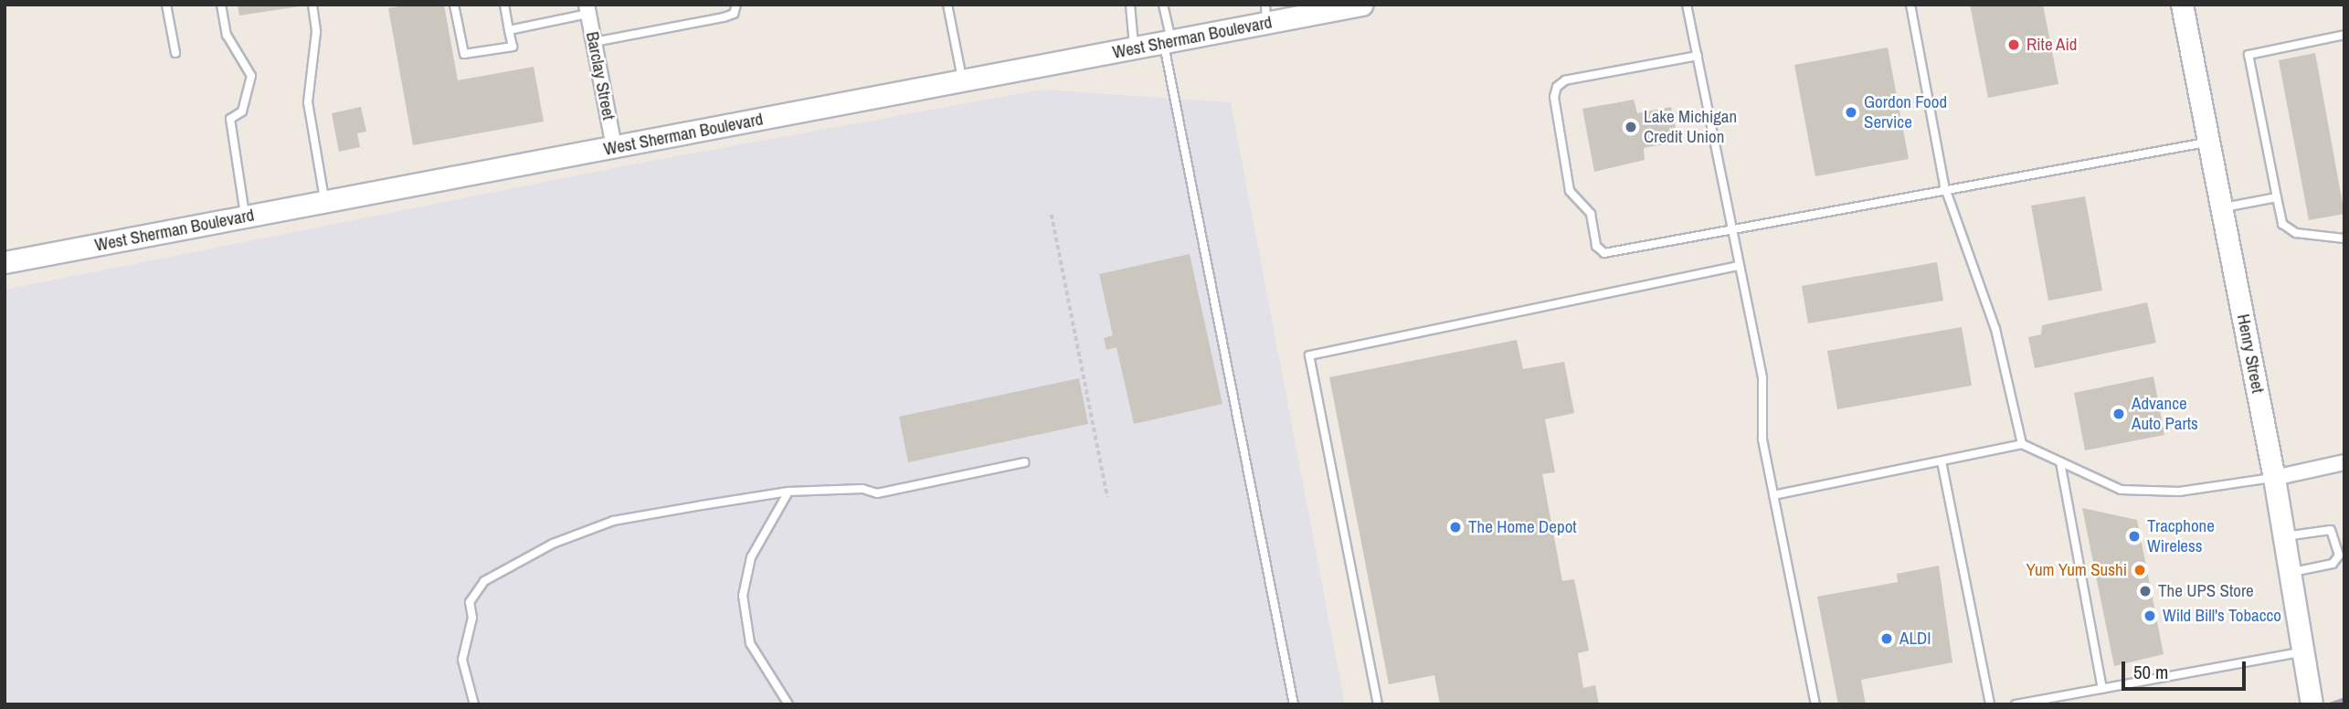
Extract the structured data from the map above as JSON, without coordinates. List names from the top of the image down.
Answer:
{
  "streets": {
    "main road": ["West Sherman Boulevard", "Henry Street"],
    "street": ["Barclay Street"]
  },
  "crossings": [
    ["West Sherman Boulevard", "Barclay Street"]
  ],
  "places": [
    "Rite Aid",
    "Gordon Food Service",
    "Lake Michigan Credit Union",
    "Advance Auto Parts",
    "The Home Depot",
    "Tracphone Wireless",
    "Yum Yum Sushi",
    "The UPS Store",
    "Wild Bill's Tobacco",
    "ALDI"
  ],
  "scale_bar": "50 m"
}
